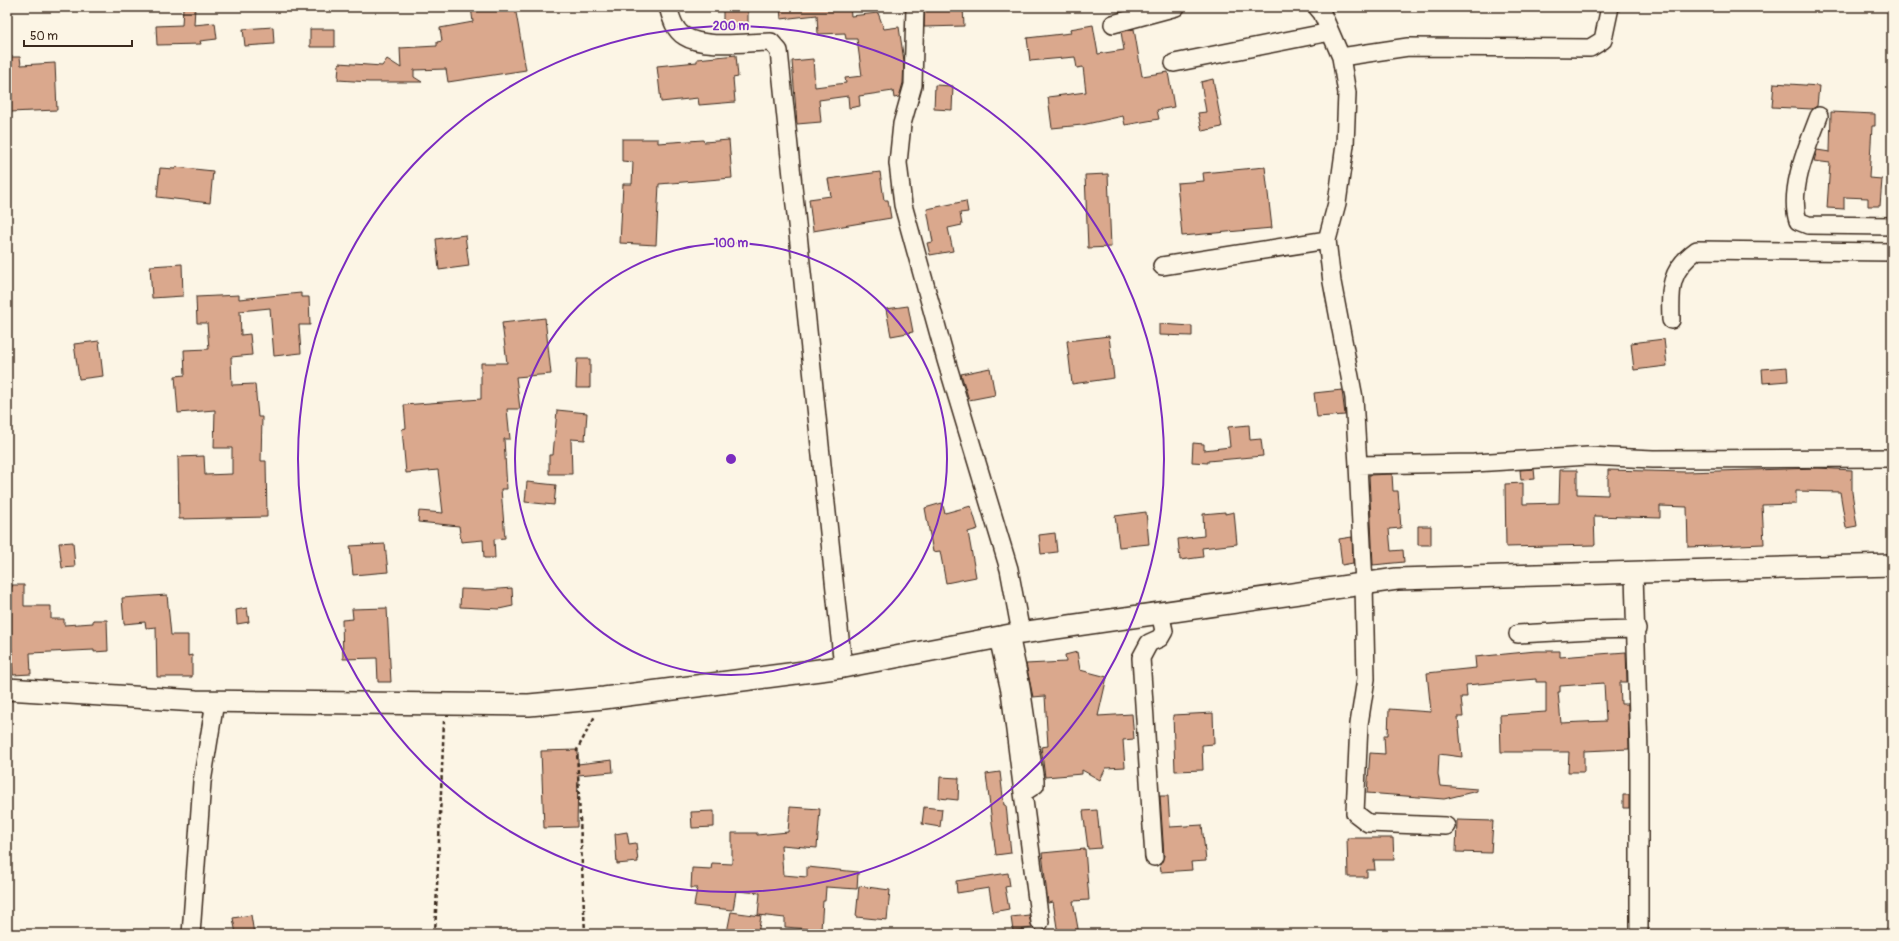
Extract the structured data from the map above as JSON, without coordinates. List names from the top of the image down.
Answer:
{
  "scale_bar": "50 m",
  "rings": ["200 m", "100 m"]
}
